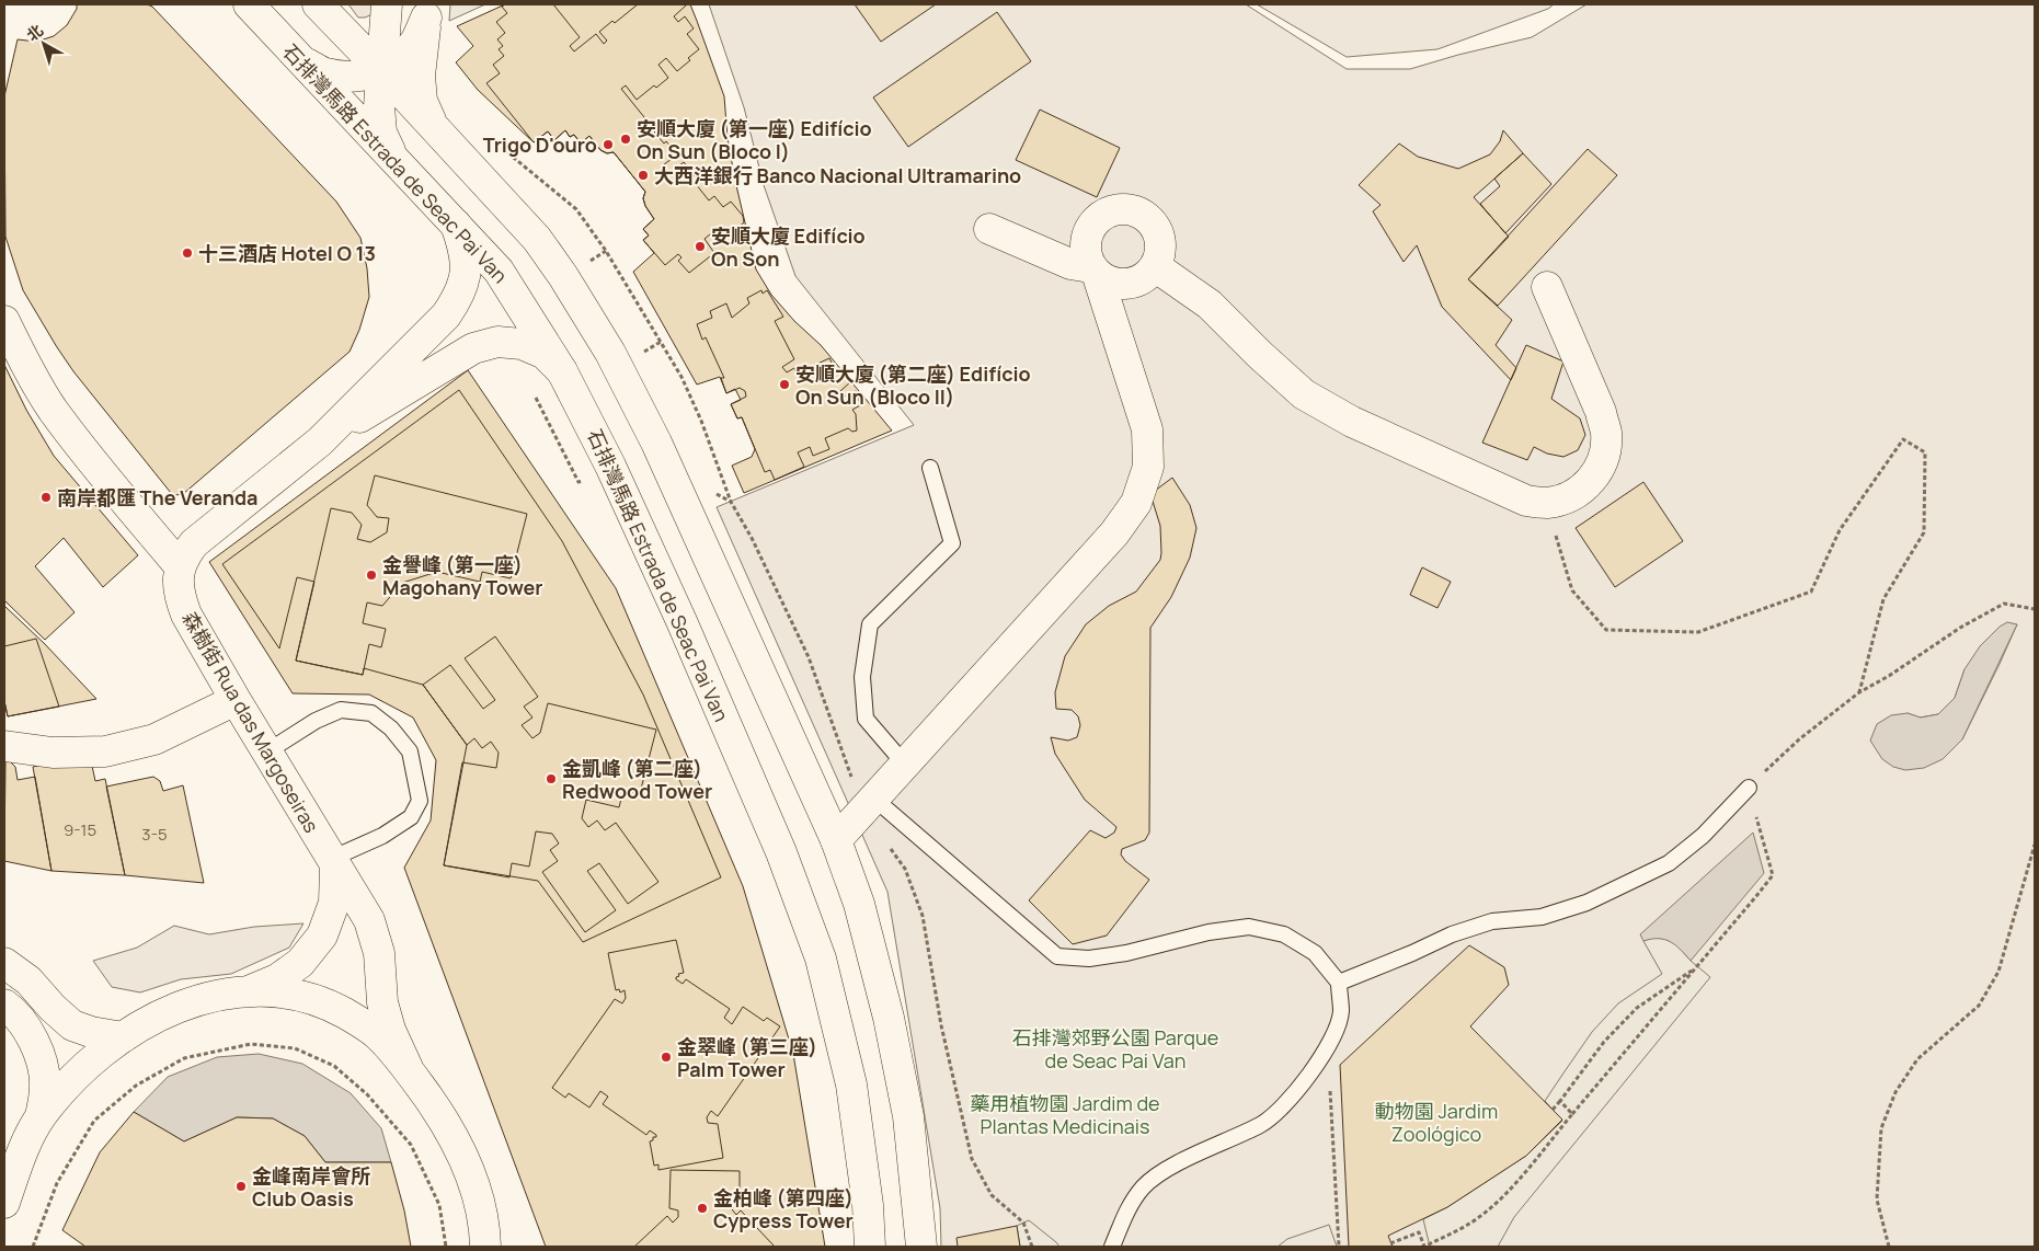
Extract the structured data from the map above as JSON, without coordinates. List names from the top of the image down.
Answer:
{
  "streets": {
    "street": ["石排灣馬路 Estrada de Seac Pai Van", "森樹街 Rua das Margoseiras"]
  },
  "parks": ["石排灣郊野公園 Parque de Seac Pai Van", "藥用植物園 Jardim de Plantas Medicinais", "動物園 Jardim Zoológico"],
  "places": [
    "安順大廈 (第一座) Edifício On Sun (Bloco I)",
    "Trigo D'ouro",
    "大西洋銀行 Banco Nacional Ultramarino",
    "安順大廈 Edifício On Son",
    "十三酒店 Hotel O 13",
    "安順大廈 (第二座) Edifício On Sun (Bloco II)",
    "南岸都匯 The Veranda",
    "金譽峰 (第一座) Magohany Tower",
    "金凱峰 (第二座) Redwood Tower",
    "金翠峰 (第三座) Palm Tower",
    "金峰南岸會所 Club Oasis",
    "金柏峰 (第四座) Cypress Tower"
  ],
  "house_numbers": ["9-15", "3-5"],
  "north": "top left"
}
